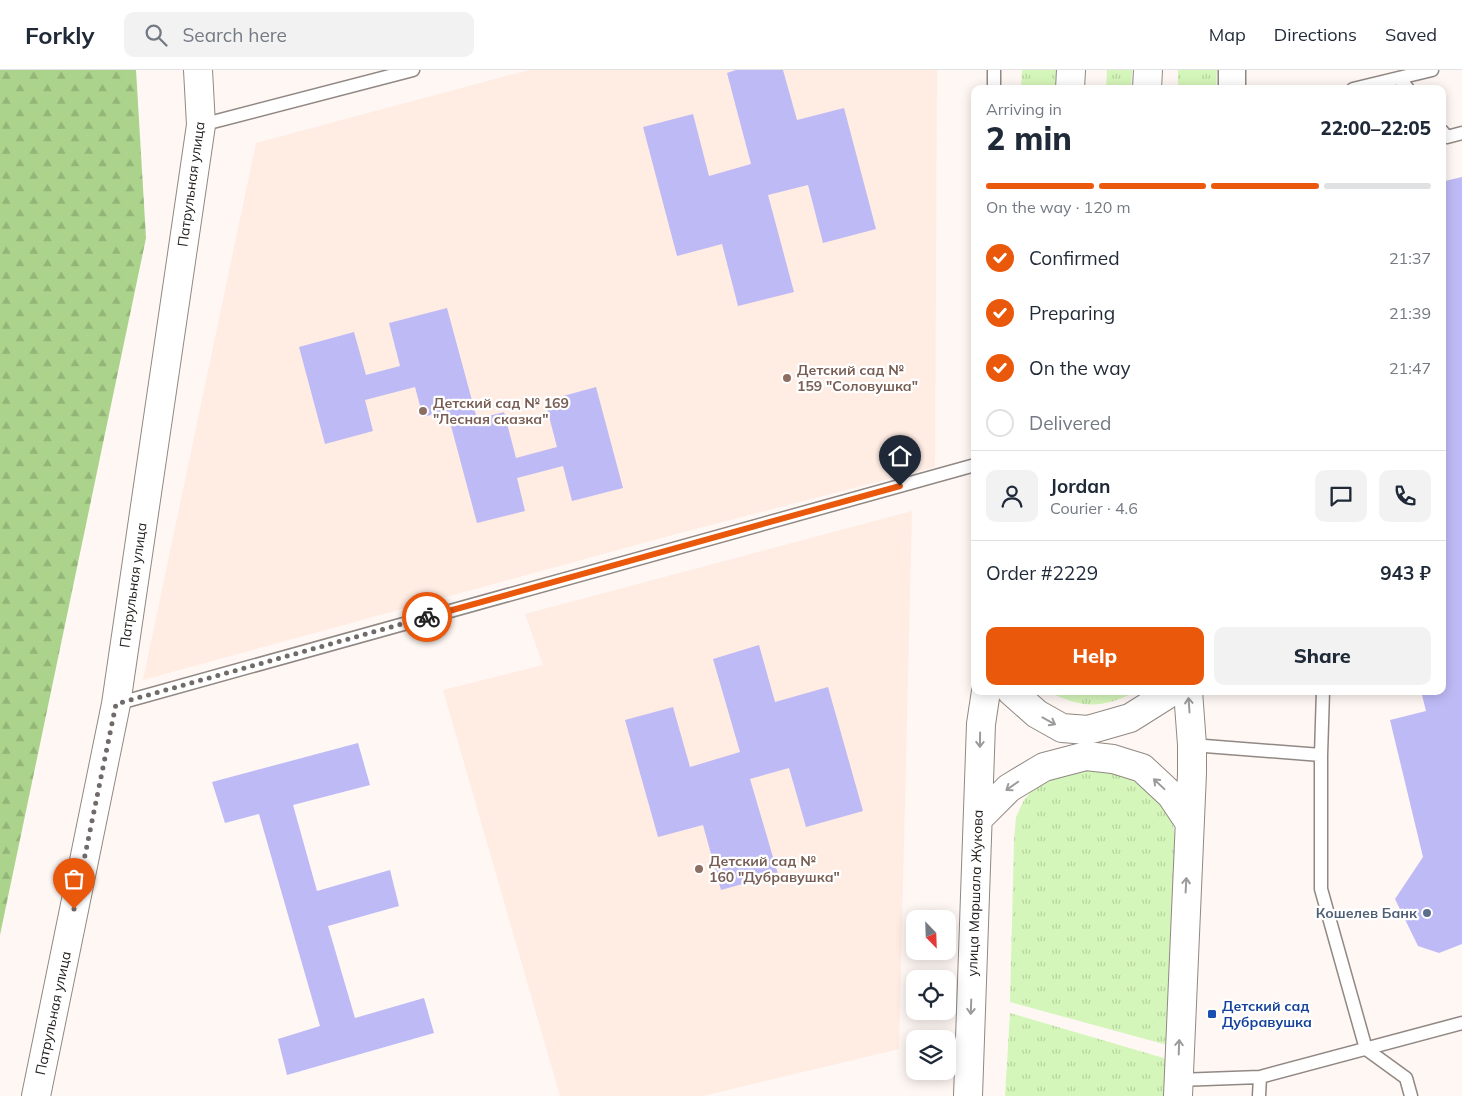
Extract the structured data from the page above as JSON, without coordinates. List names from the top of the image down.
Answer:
{
  "streets": {
    "main road": ["Патрульная улица", "улица Маршала Жукова"]
  },
  "places": {
    "other": [
      "Детский сад № 159 \"Соловушка\"",
      "Детский сад № 169 \"Лесная сказка\"",
      "Детский сад № 160 \"Дубравушка\"",
      "Кошелев Банк"
    ],
    "transit": ["Детский сад Дубравушка"]
  },
  "north": "bottom right",
  "page": {
    "header": "Forkly",
    "search": "Search here",
    "nav": ["Map", "Directions", "Saved"],
    "heading": ["2 min", "Arriving in", "22:00–22:05"],
    "panel": [
      "Jordan",
      "Courier · 4.6",
      "Order #2229",
      "943 ₽"
    ],
    "bar": "On the way · 120 m",
    "list": [
      ["Confirmed", "21:37"],
      ["Preparing", "21:39"],
      ["On the way", "21:47"],
      "Delivered"
    ],
    "buttons": ["Help", "Share"]
  }
}
